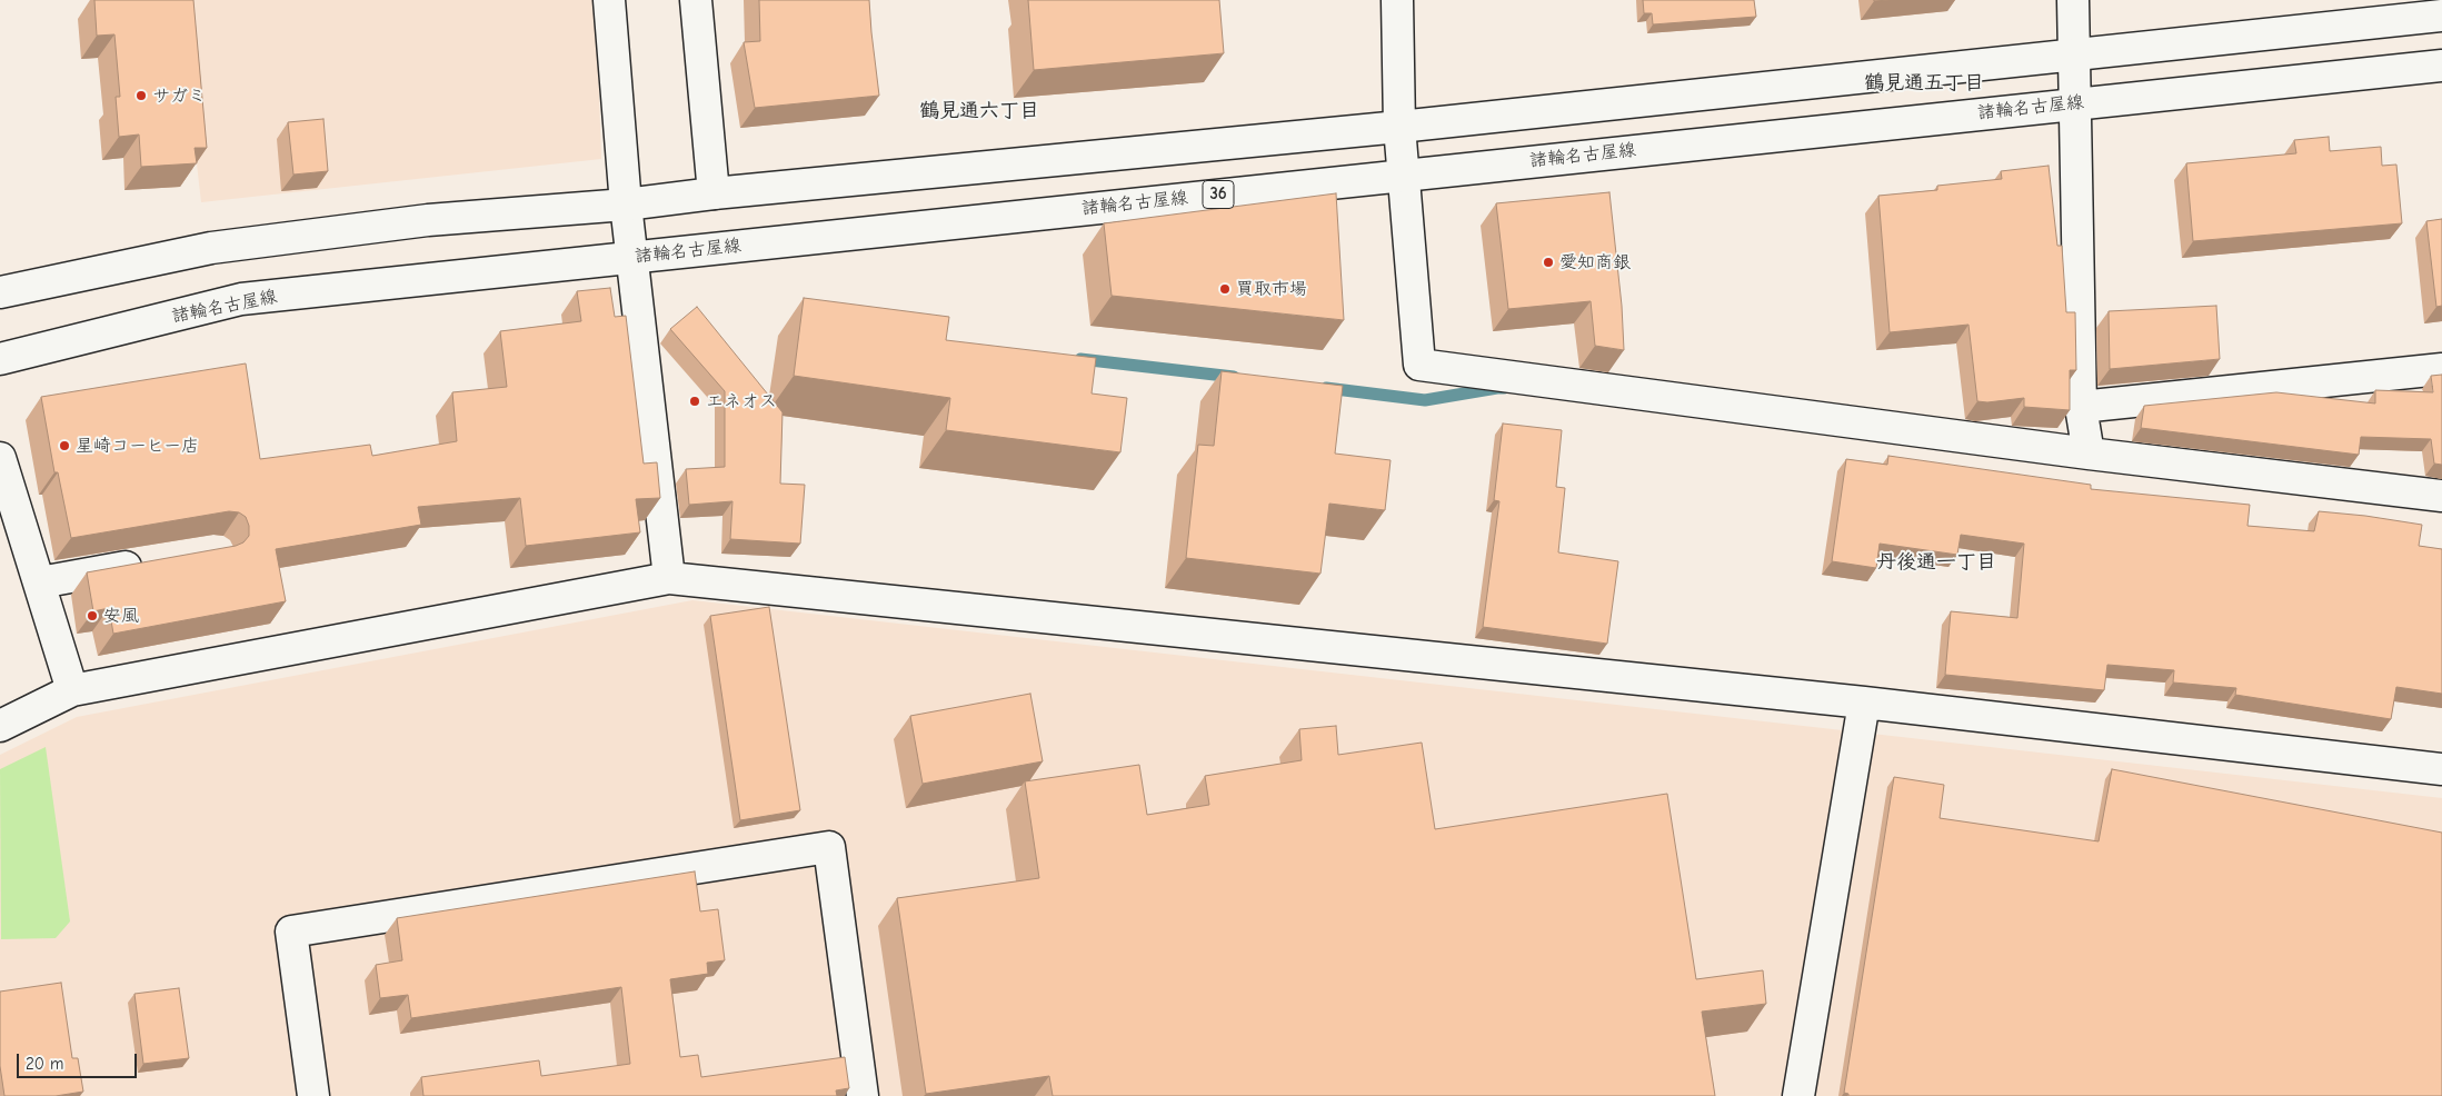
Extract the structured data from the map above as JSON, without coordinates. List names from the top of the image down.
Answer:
{
  "streets": {
    "main road": ["諸輪名古屋線", "36"]
  },
  "districts": ["鶴見通五丁目", "鶴見通六丁目", "丹後通一丁目"],
  "places": [
    "サガミ",
    "愛知商銀",
    "買取市場",
    "エネオス",
    "星崎コーヒー店",
    "安風"
  ],
  "scale_bar": "20 m"
}
